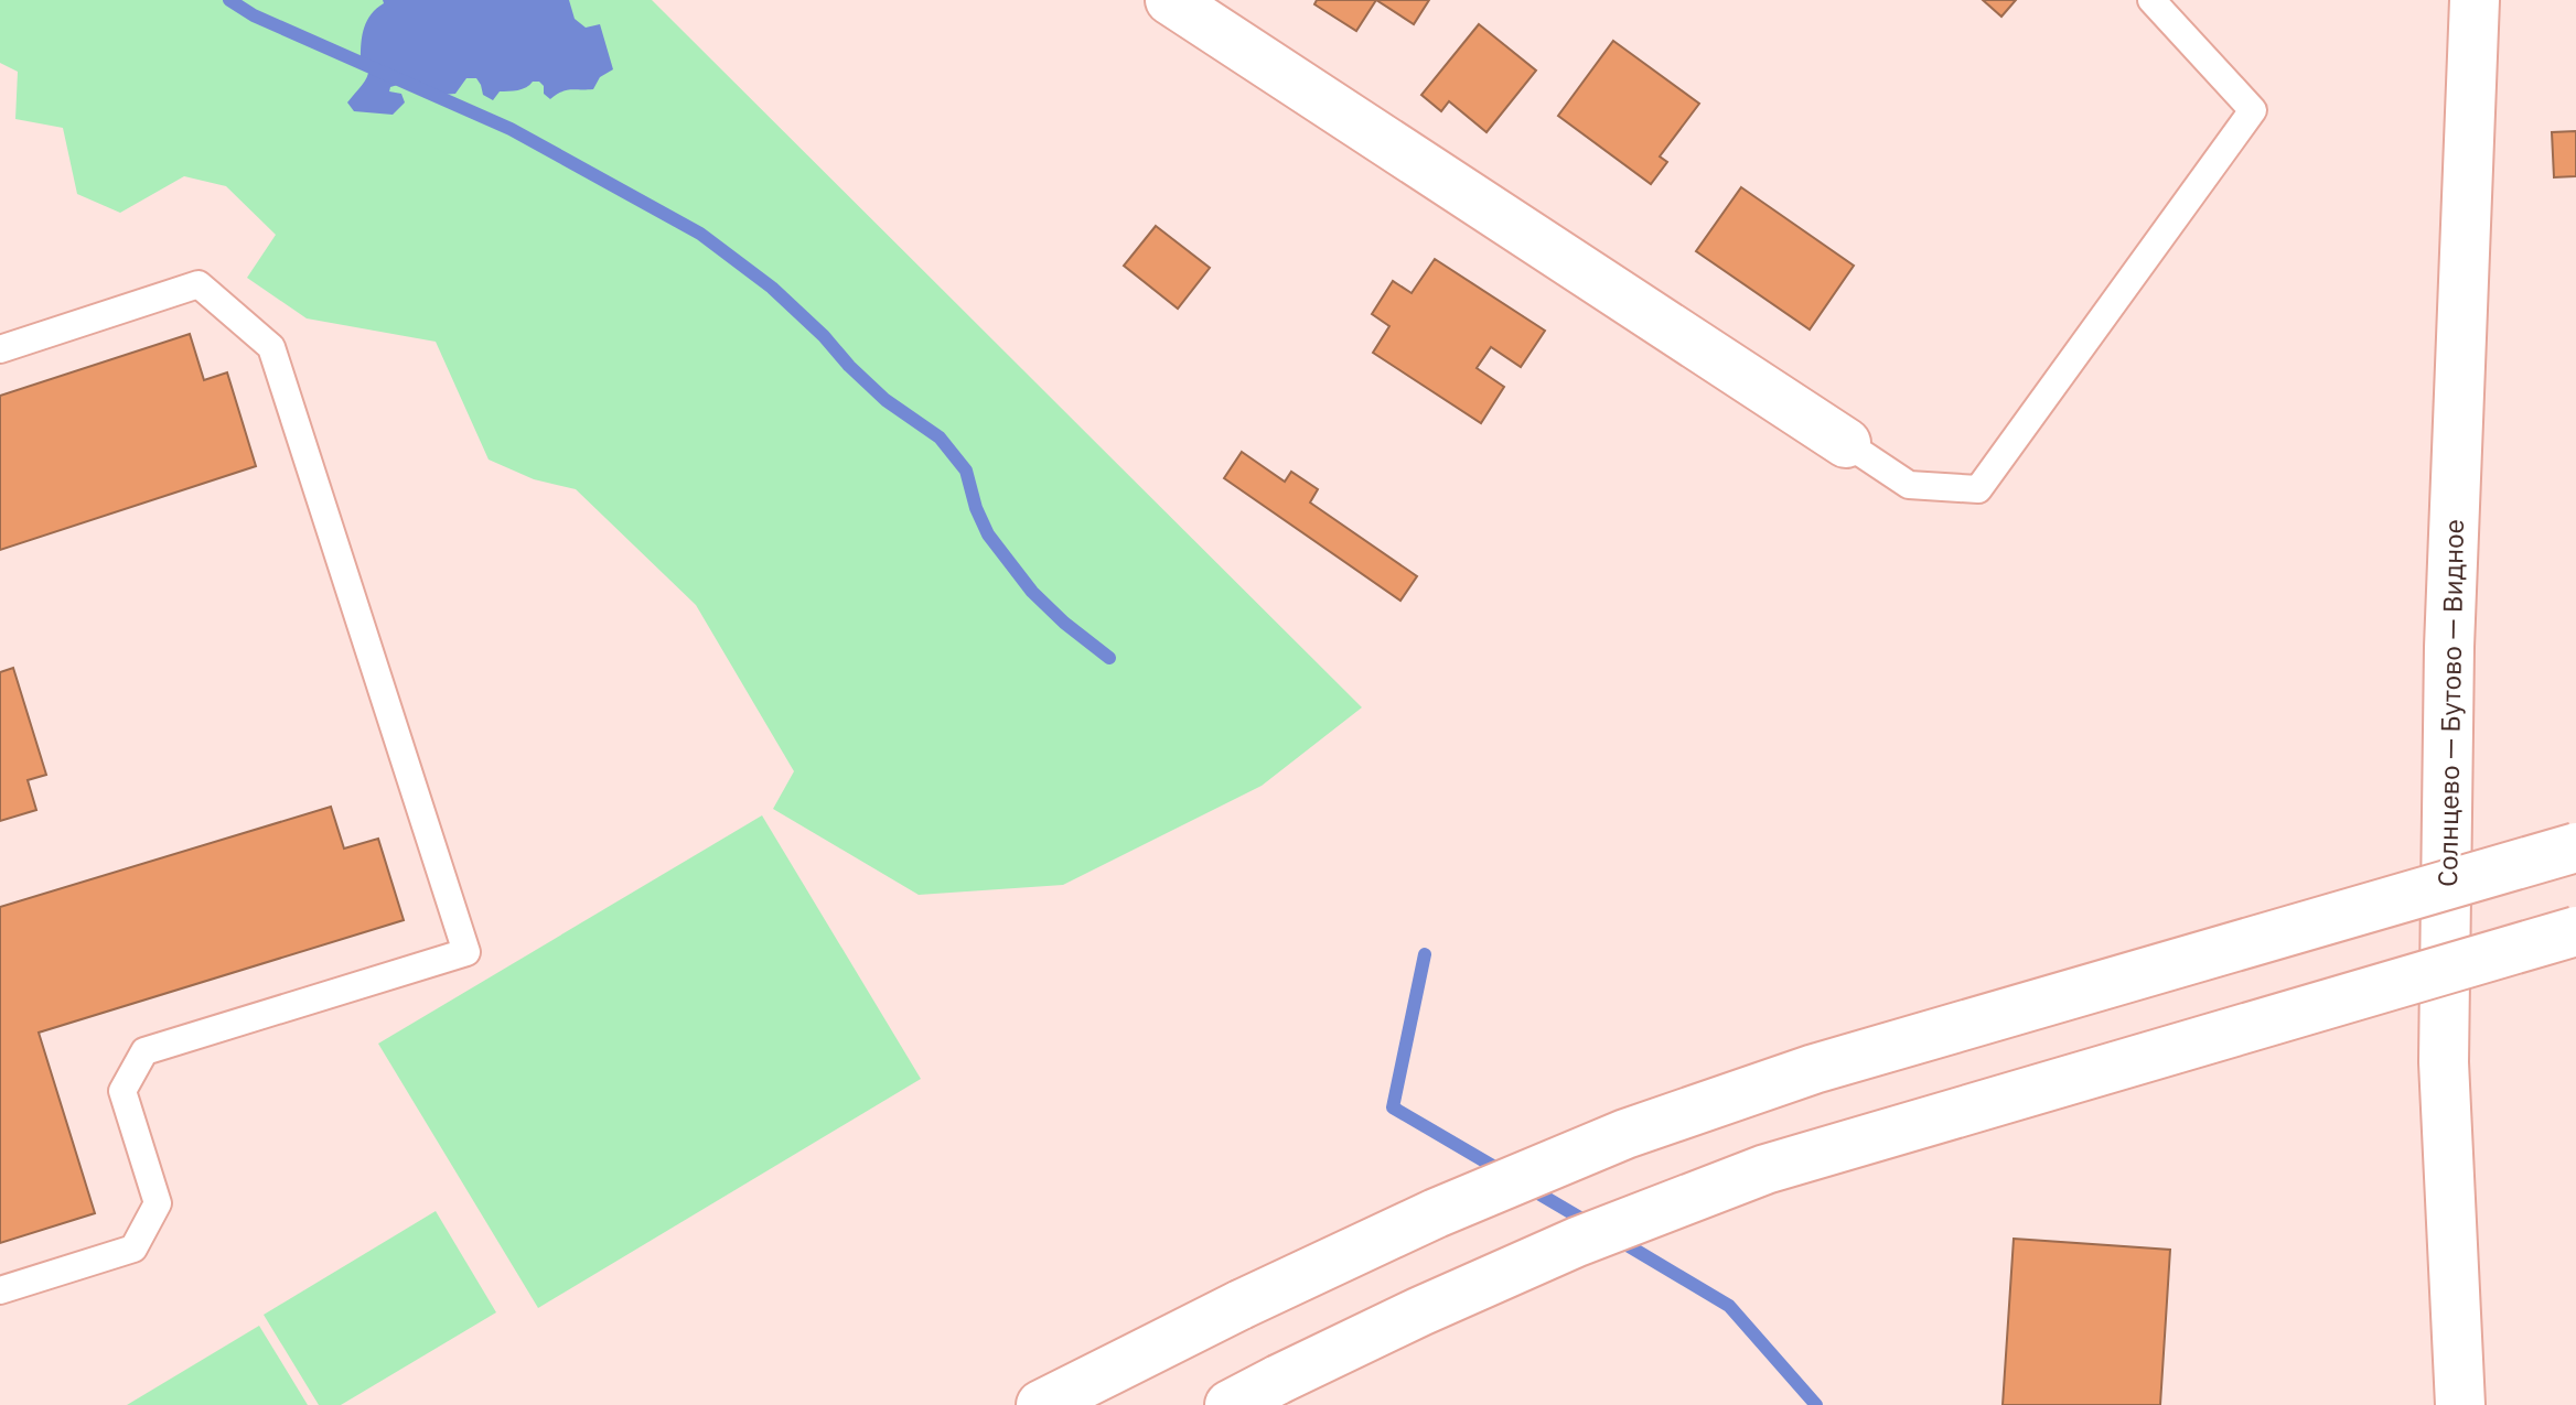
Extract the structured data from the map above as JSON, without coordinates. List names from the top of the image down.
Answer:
{
  "streets": {
    "main road": ["Солнцево — Бутово — Видное"]
  }
}
